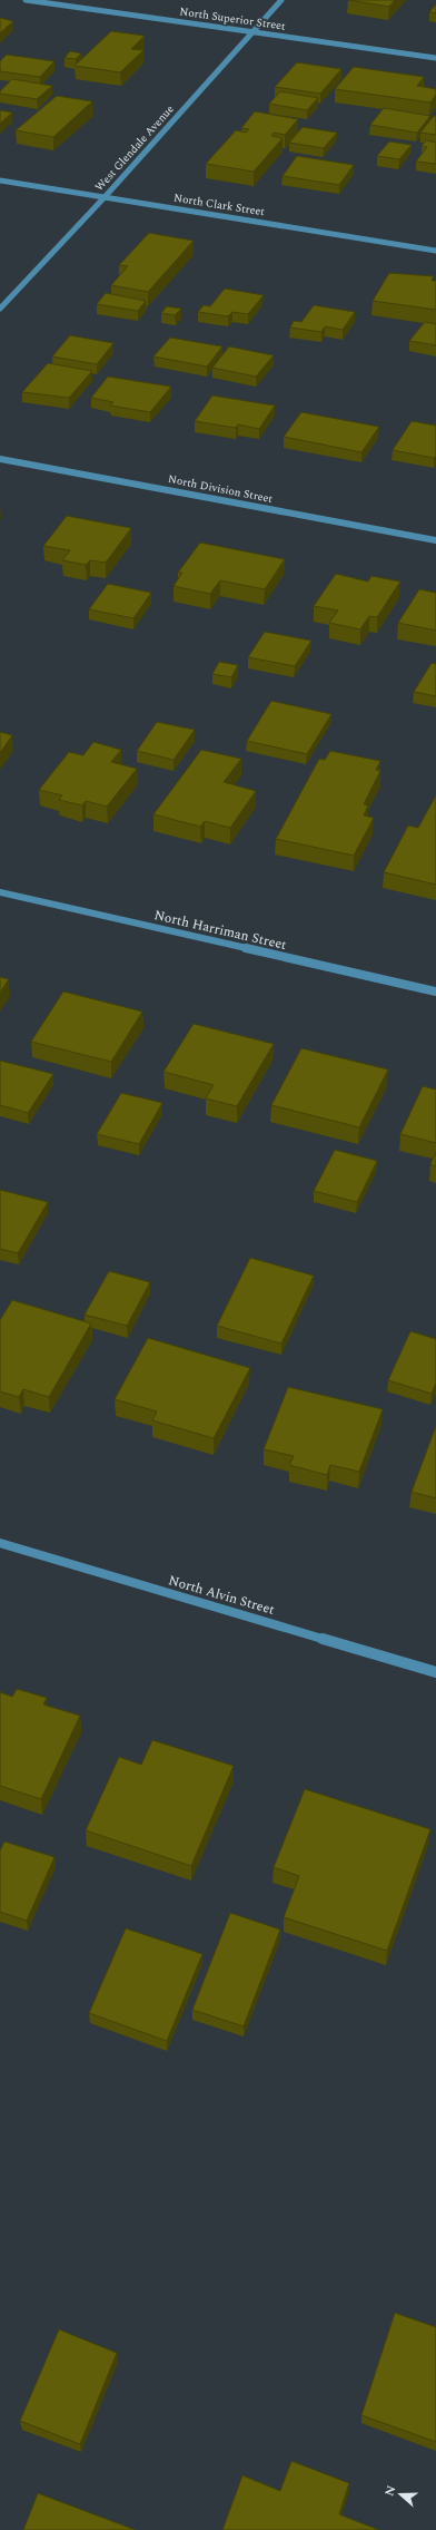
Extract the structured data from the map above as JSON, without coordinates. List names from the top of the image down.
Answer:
{
  "streets": {
    "street": [
      "North Superior Street",
      "West Glendale Avenue",
      "North Clark Street",
      "North Division Street",
      "North Harriman Street",
      "North Alvin Street"
    ]
  },
  "crossings": [
    ["North Superior Street", "West Glendale Avenue"],
    ["West Glendale Avenue", "North Clark Street"]
  ],
  "north": "left"
}
